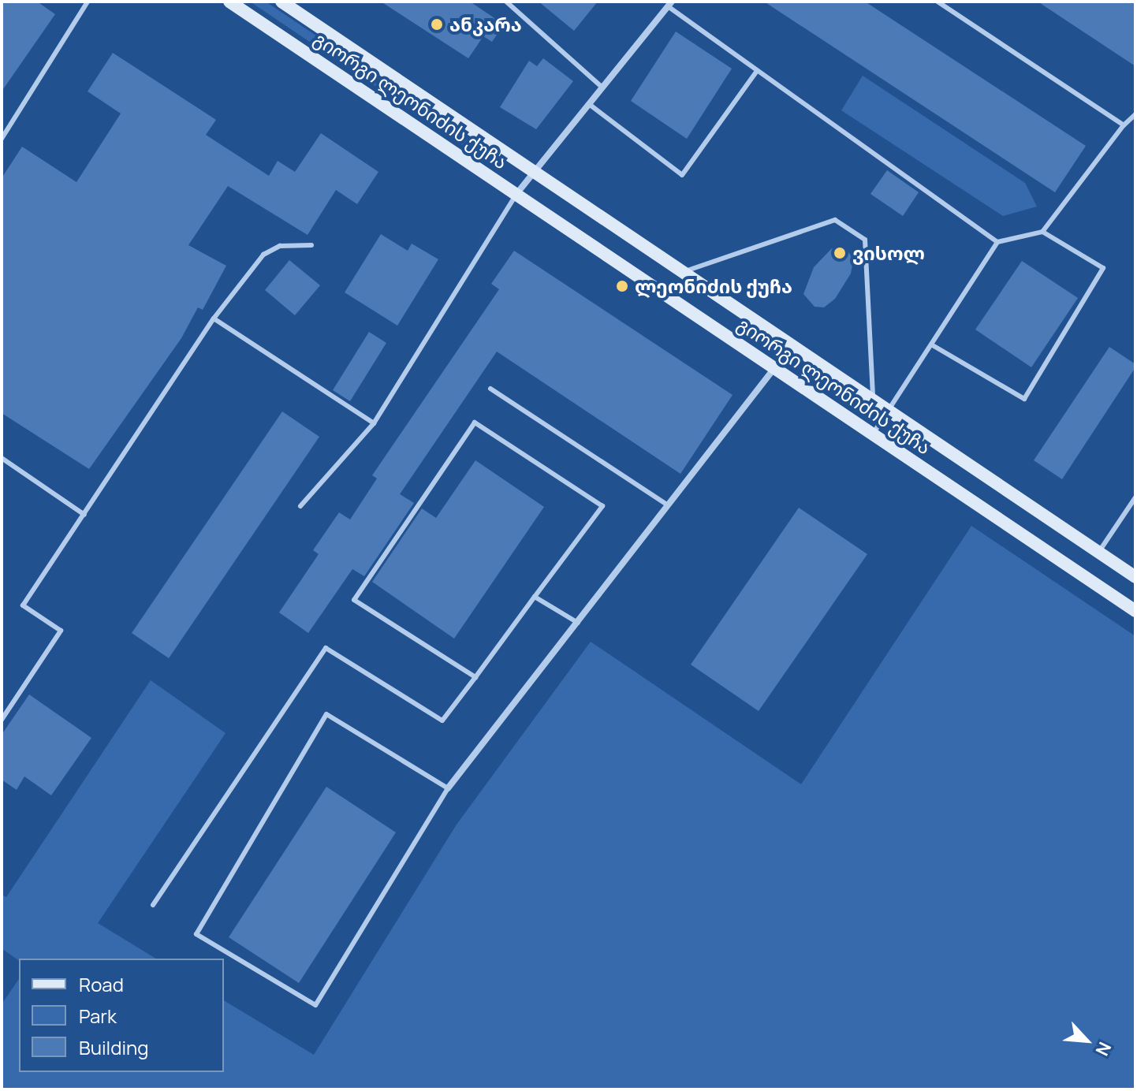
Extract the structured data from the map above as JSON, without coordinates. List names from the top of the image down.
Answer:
{
  "streets": {
    "main road": ["გიორგი ლეონიძის ქუჩა"]
  },
  "places": ["ანკარა", "ვისოლ", "ლეონიძის ქუჩა"],
  "legend": ["Road", "Park", "Building"],
  "north": "bottom right"
}
